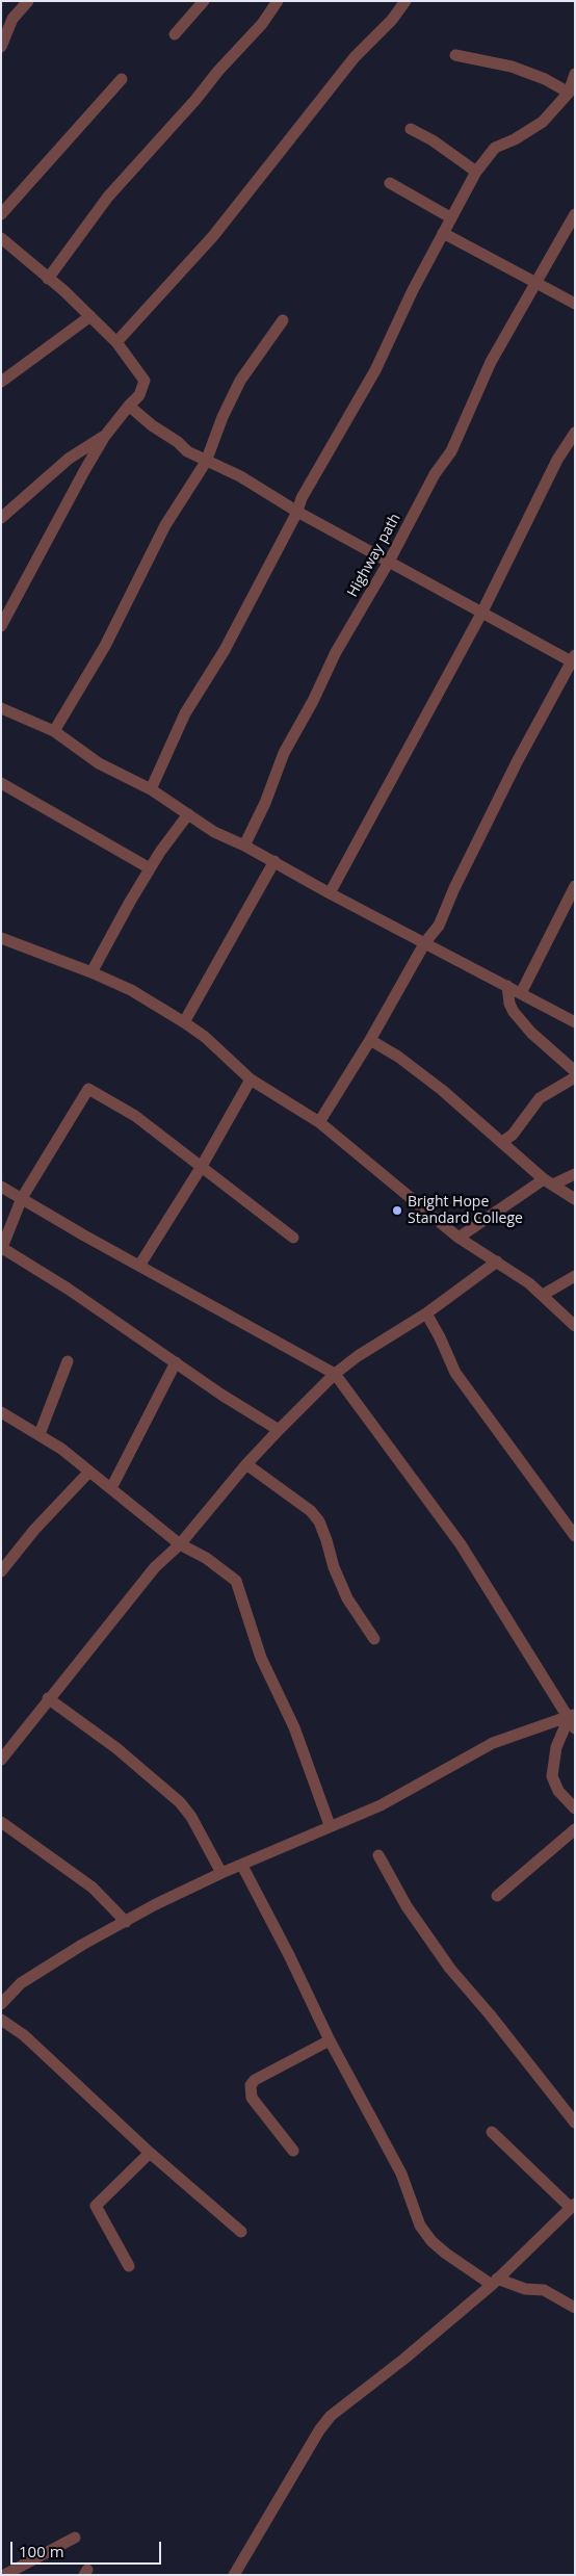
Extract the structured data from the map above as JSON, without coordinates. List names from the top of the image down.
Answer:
{
  "streets": {
    "street": ["Highway path"]
  },
  "places": ["Bright Hope Standard College"],
  "scale_bar": "100 m"
}
